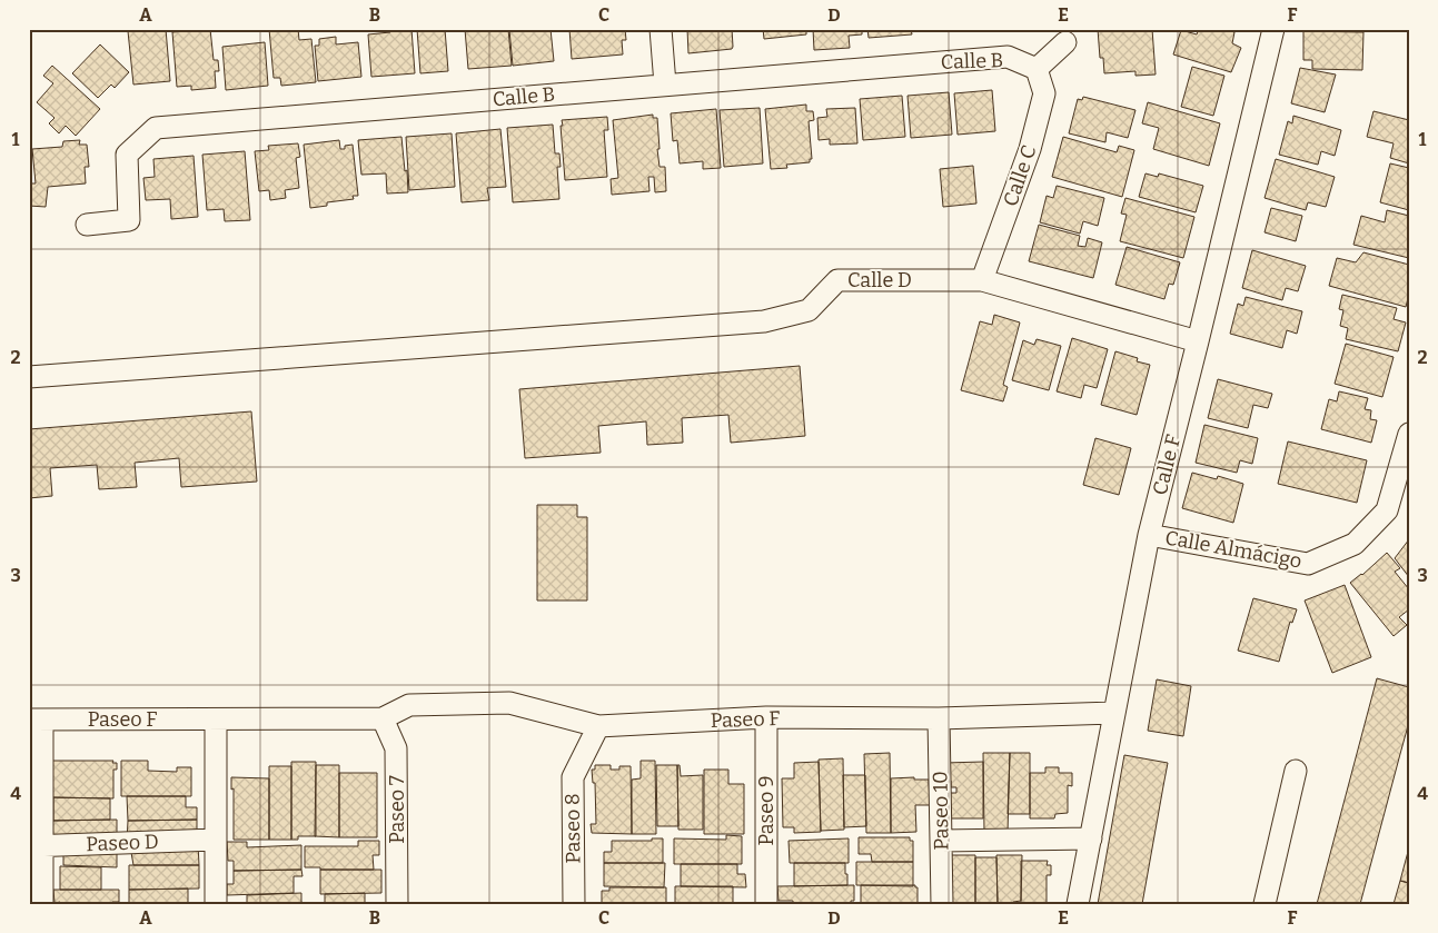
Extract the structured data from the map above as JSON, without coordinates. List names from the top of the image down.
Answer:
{
  "streets": {
    "street": [
      "Calle B",
      "Calle C",
      "Calle D",
      "Calle F",
      "Calle Almácigo",
      "Paseo F",
      "Paseo 7",
      "Paseo 9",
      "Paseo 10",
      "Paseo 8",
      "Paseo D"
    ]
  },
  "crossings": [
    ["Calle B", "Calle C"],
    ["Calle C", "Calle D"],
    ["Calle D", "Calle F"],
    ["Calle F", "Calle Almácigo"],
    ["Calle F", "Paseo F"],
    ["Paseo F", "Paseo 7"],
    ["Paseo F", "Paseo 9"],
    ["Paseo F", "Paseo 10"],
    ["Paseo F", "Paseo 8"]
  ],
  "grid": {
    "columns": [
      "A",
      "B",
      "C",
      "D",
      "E",
      "F"
    ],
    "rows": [
      "1",
      "2",
      "3",
      "4"
    ]
  }
}
